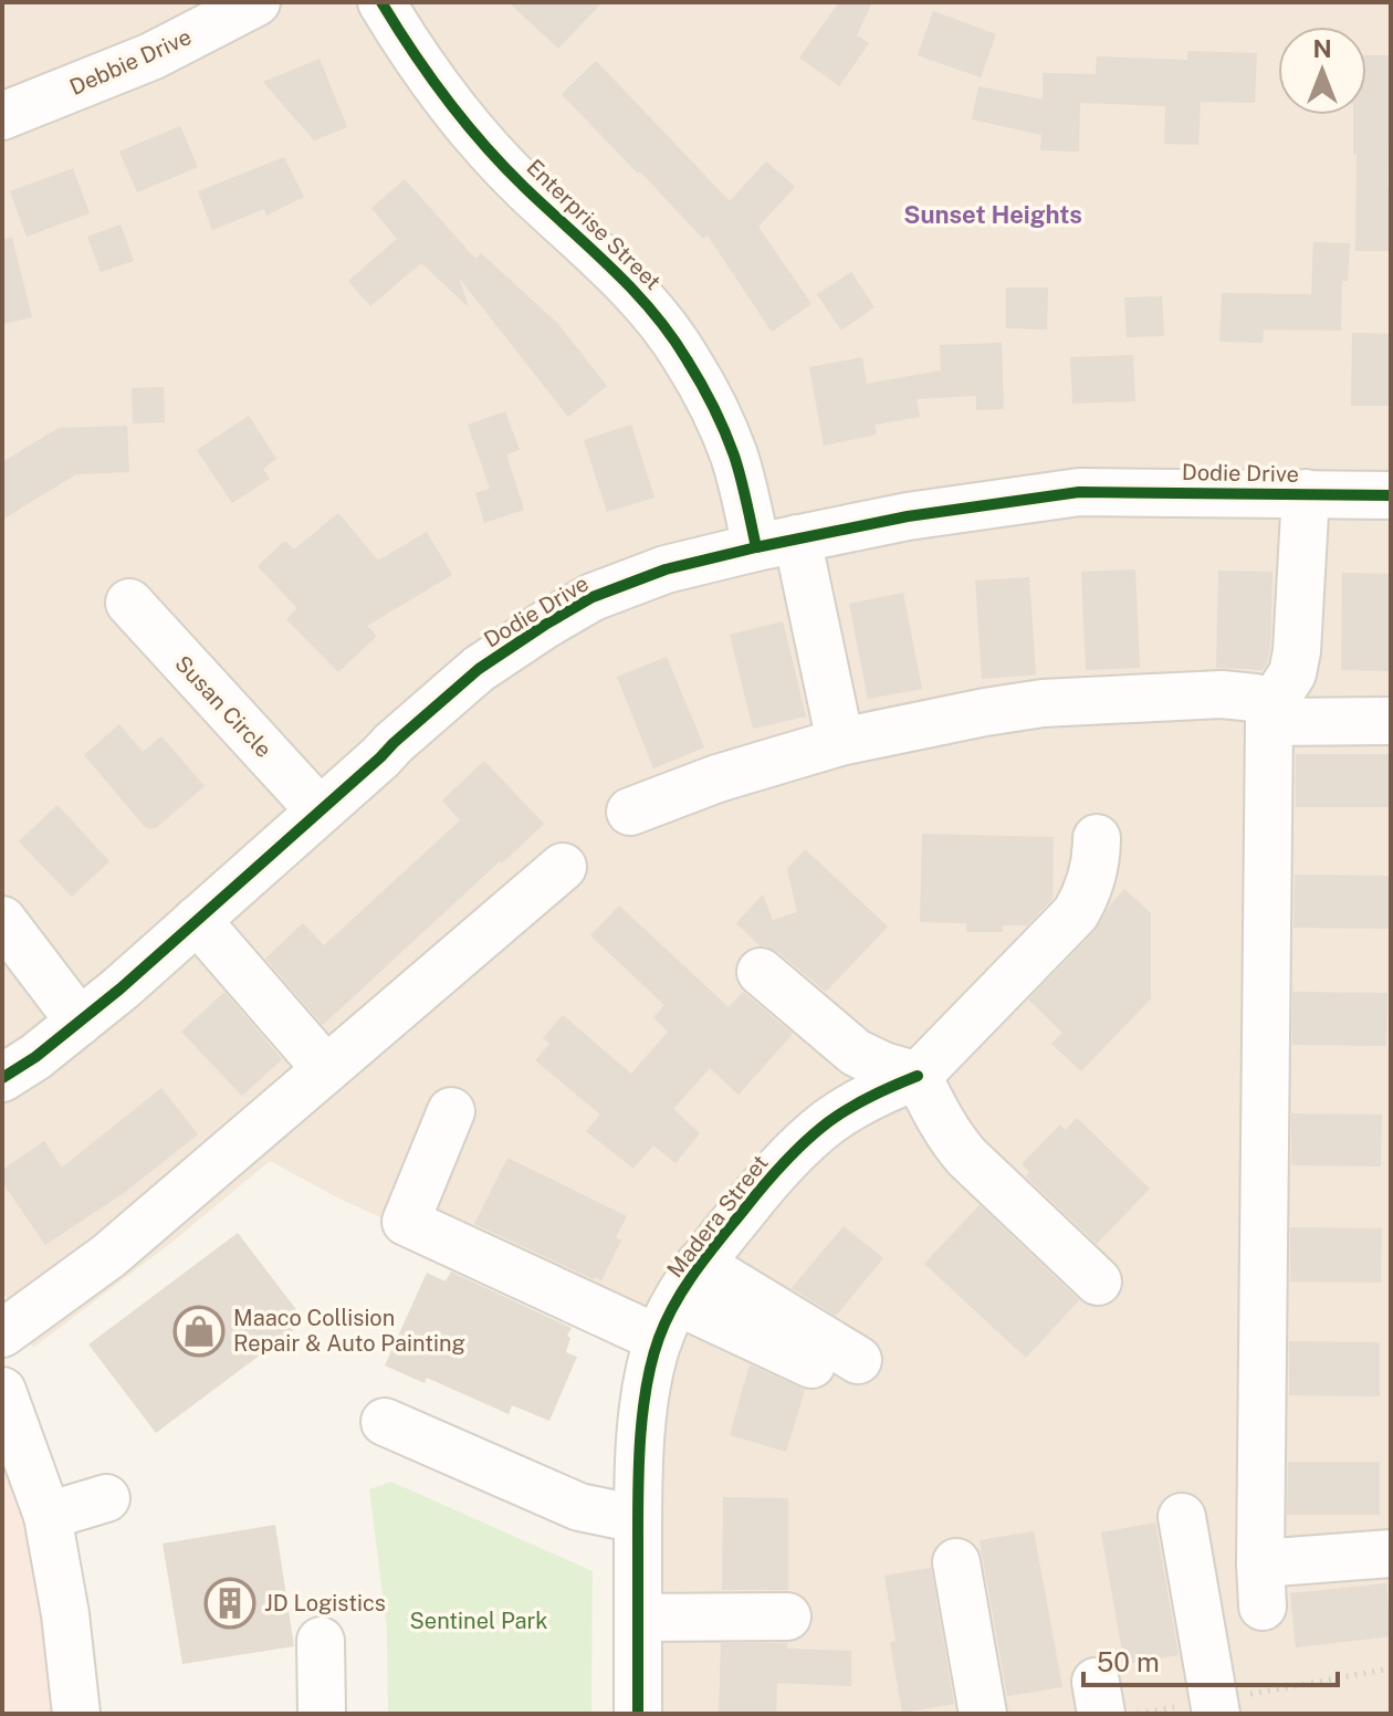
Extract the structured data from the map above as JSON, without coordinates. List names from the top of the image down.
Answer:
{
  "streets": {
    "street": [
      "Debbie Drive",
      "Enterprise Street",
      "Dodie Drive",
      "Susan Circle",
      "Madera Street"
    ]
  },
  "crossings": [
    ["Enterprise Street", "Dodie Drive"],
    ["Dodie Drive", "Susan Circle"]
  ],
  "districts": ["Sunset Heights"],
  "parks": ["Sentinel Park"],
  "places": {
    "shop": ["Maaco Collision Repair & Auto Painting"],
    "building": ["JD Logistics"]
  },
  "scale_bar": "50 m",
  "north": "top"
}
